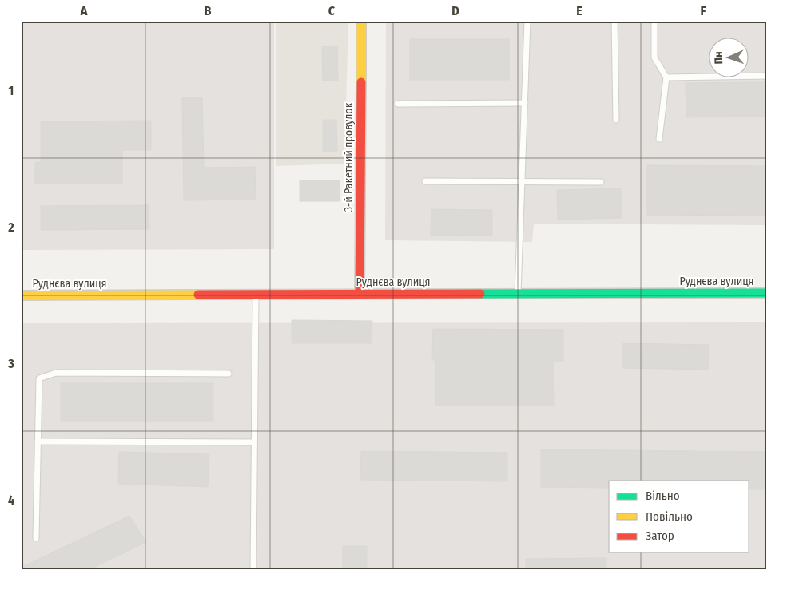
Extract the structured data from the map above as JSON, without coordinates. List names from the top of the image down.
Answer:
{
  "streets": {
    "street": ["3-й Ракетний провулок", "Руднєва вулиця"]
  },
  "crossings": [
    ["3-й Ракетний провулок", "Руднєва вулиця"]
  ],
  "legend": ["Вільно", "Повільно", "Затор"],
  "north": "left",
  "grid": {
    "columns": [
      "A",
      "B",
      "C",
      "D",
      "E",
      "F"
    ],
    "rows": [
      "1",
      "2",
      "3",
      "4"
    ]
  }
}
